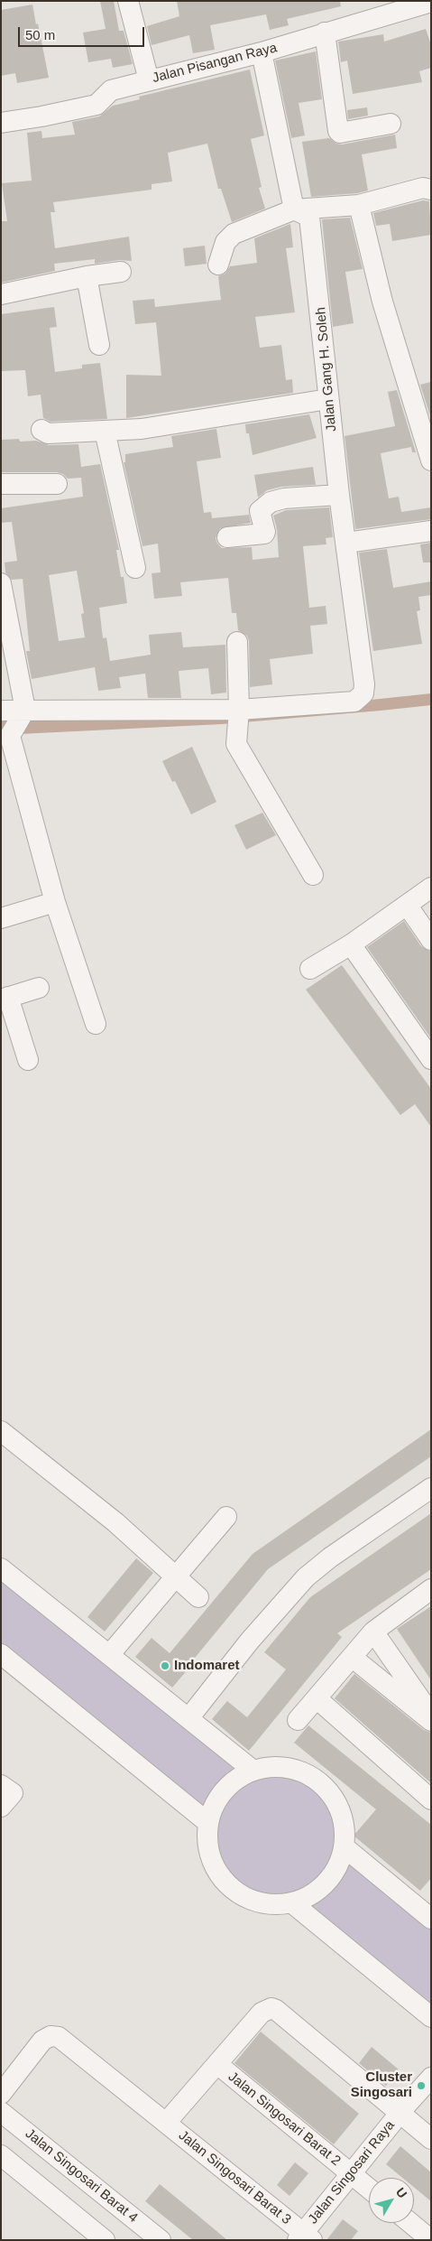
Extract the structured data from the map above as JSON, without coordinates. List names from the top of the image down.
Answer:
{
  "streets": {
    "street": [
      "Jalan Pisangan Raya",
      "Jalan Gang H. Soleh",
      "Jalan Singosari Barat 2",
      "Jalan Singosari Raya",
      "Jalan Singosari Barat 4",
      "Jalan Singosari Barat 3"
    ]
  },
  "crossings": [
    ["Jalan Singosari Barat 2", "Jalan Singosari Raya"],
    ["Jalan Singosari Raya", "Jalan Singosari Barat 3"]
  ],
  "places": ["Indomaret", "Cluster Singosari"],
  "scale_bar": "50 m",
  "north": "top right"
}
